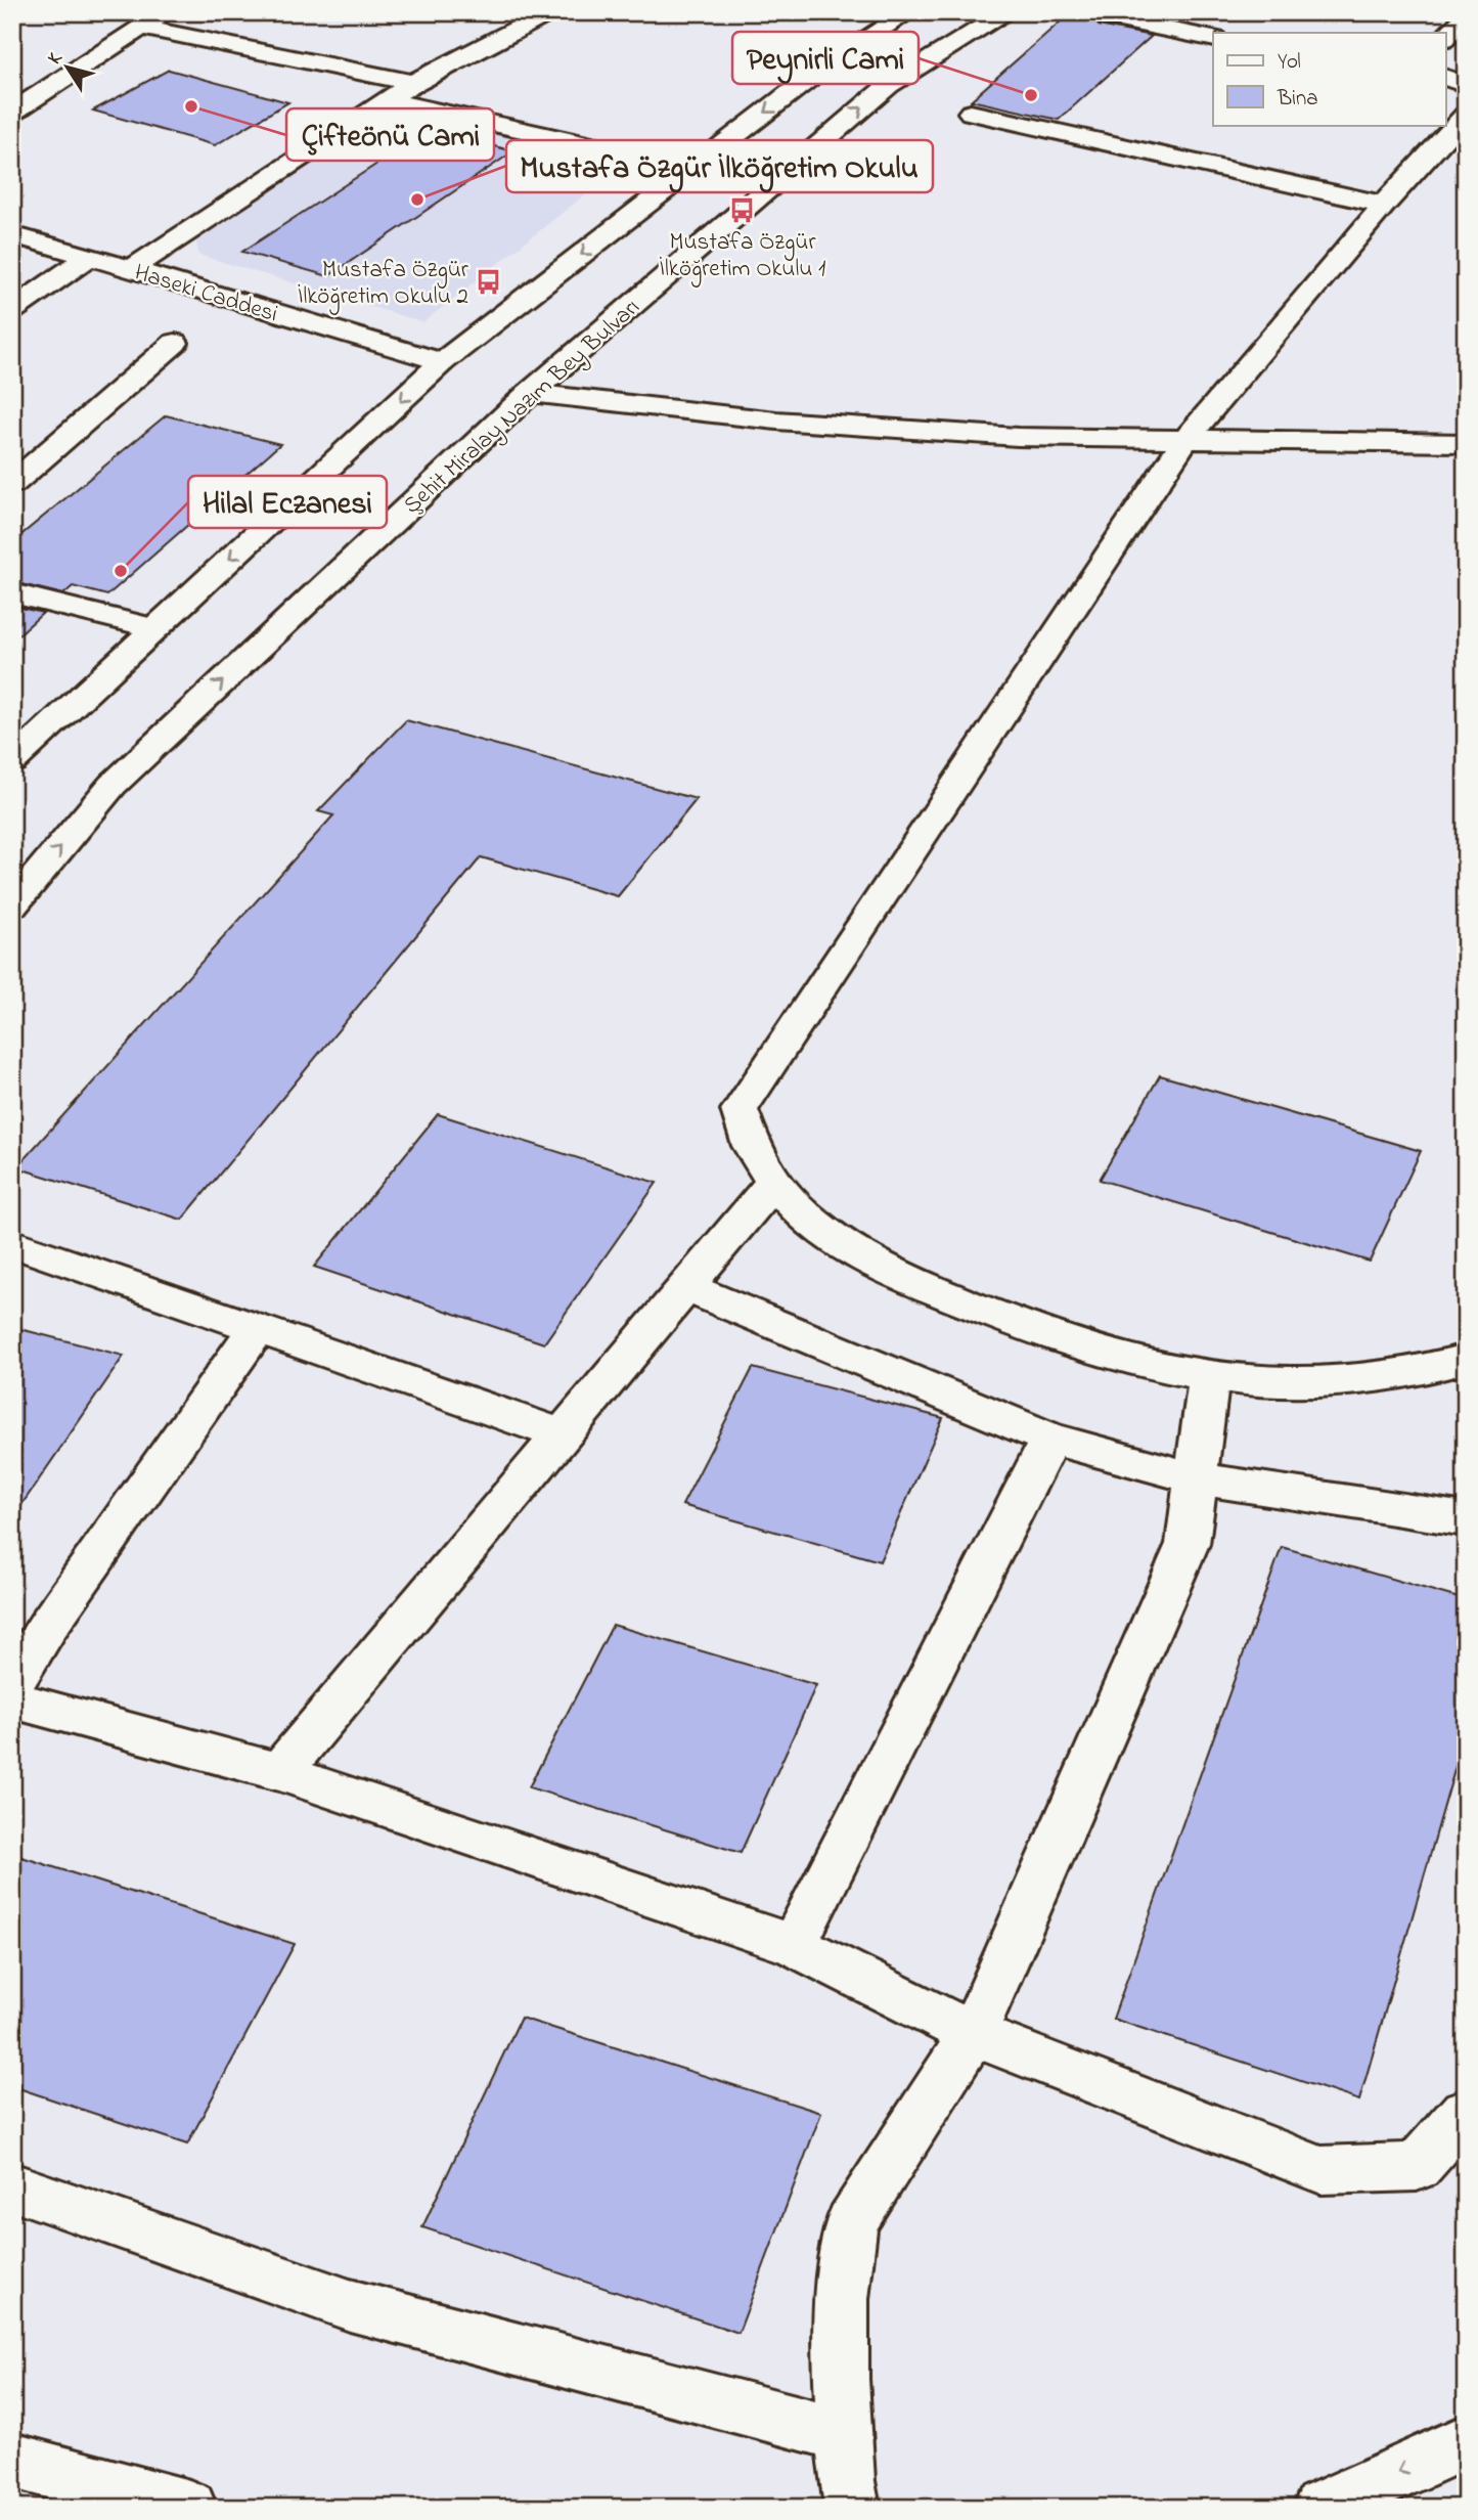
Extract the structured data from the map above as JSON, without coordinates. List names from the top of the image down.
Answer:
{
  "streets": {
    "street": ["Haseki Caddesi", "Şehit Miralay Nazım Bey Bulvarı"]
  },
  "places": {
    "other": [
      "Peynirli Cami",
      "Çifteönü Cami",
      "Mustafa Özgür İlköğretim Okulu",
      "Hilal Eczanesi"
    ],
    "bus stop": ["Mustafa Özgür İlköğretim Okulu 1", "Mustafa Özgür İlköğretim Okulu 2"]
  },
  "legend": ["Yol", "Bina"],
  "north": "top left"
}
